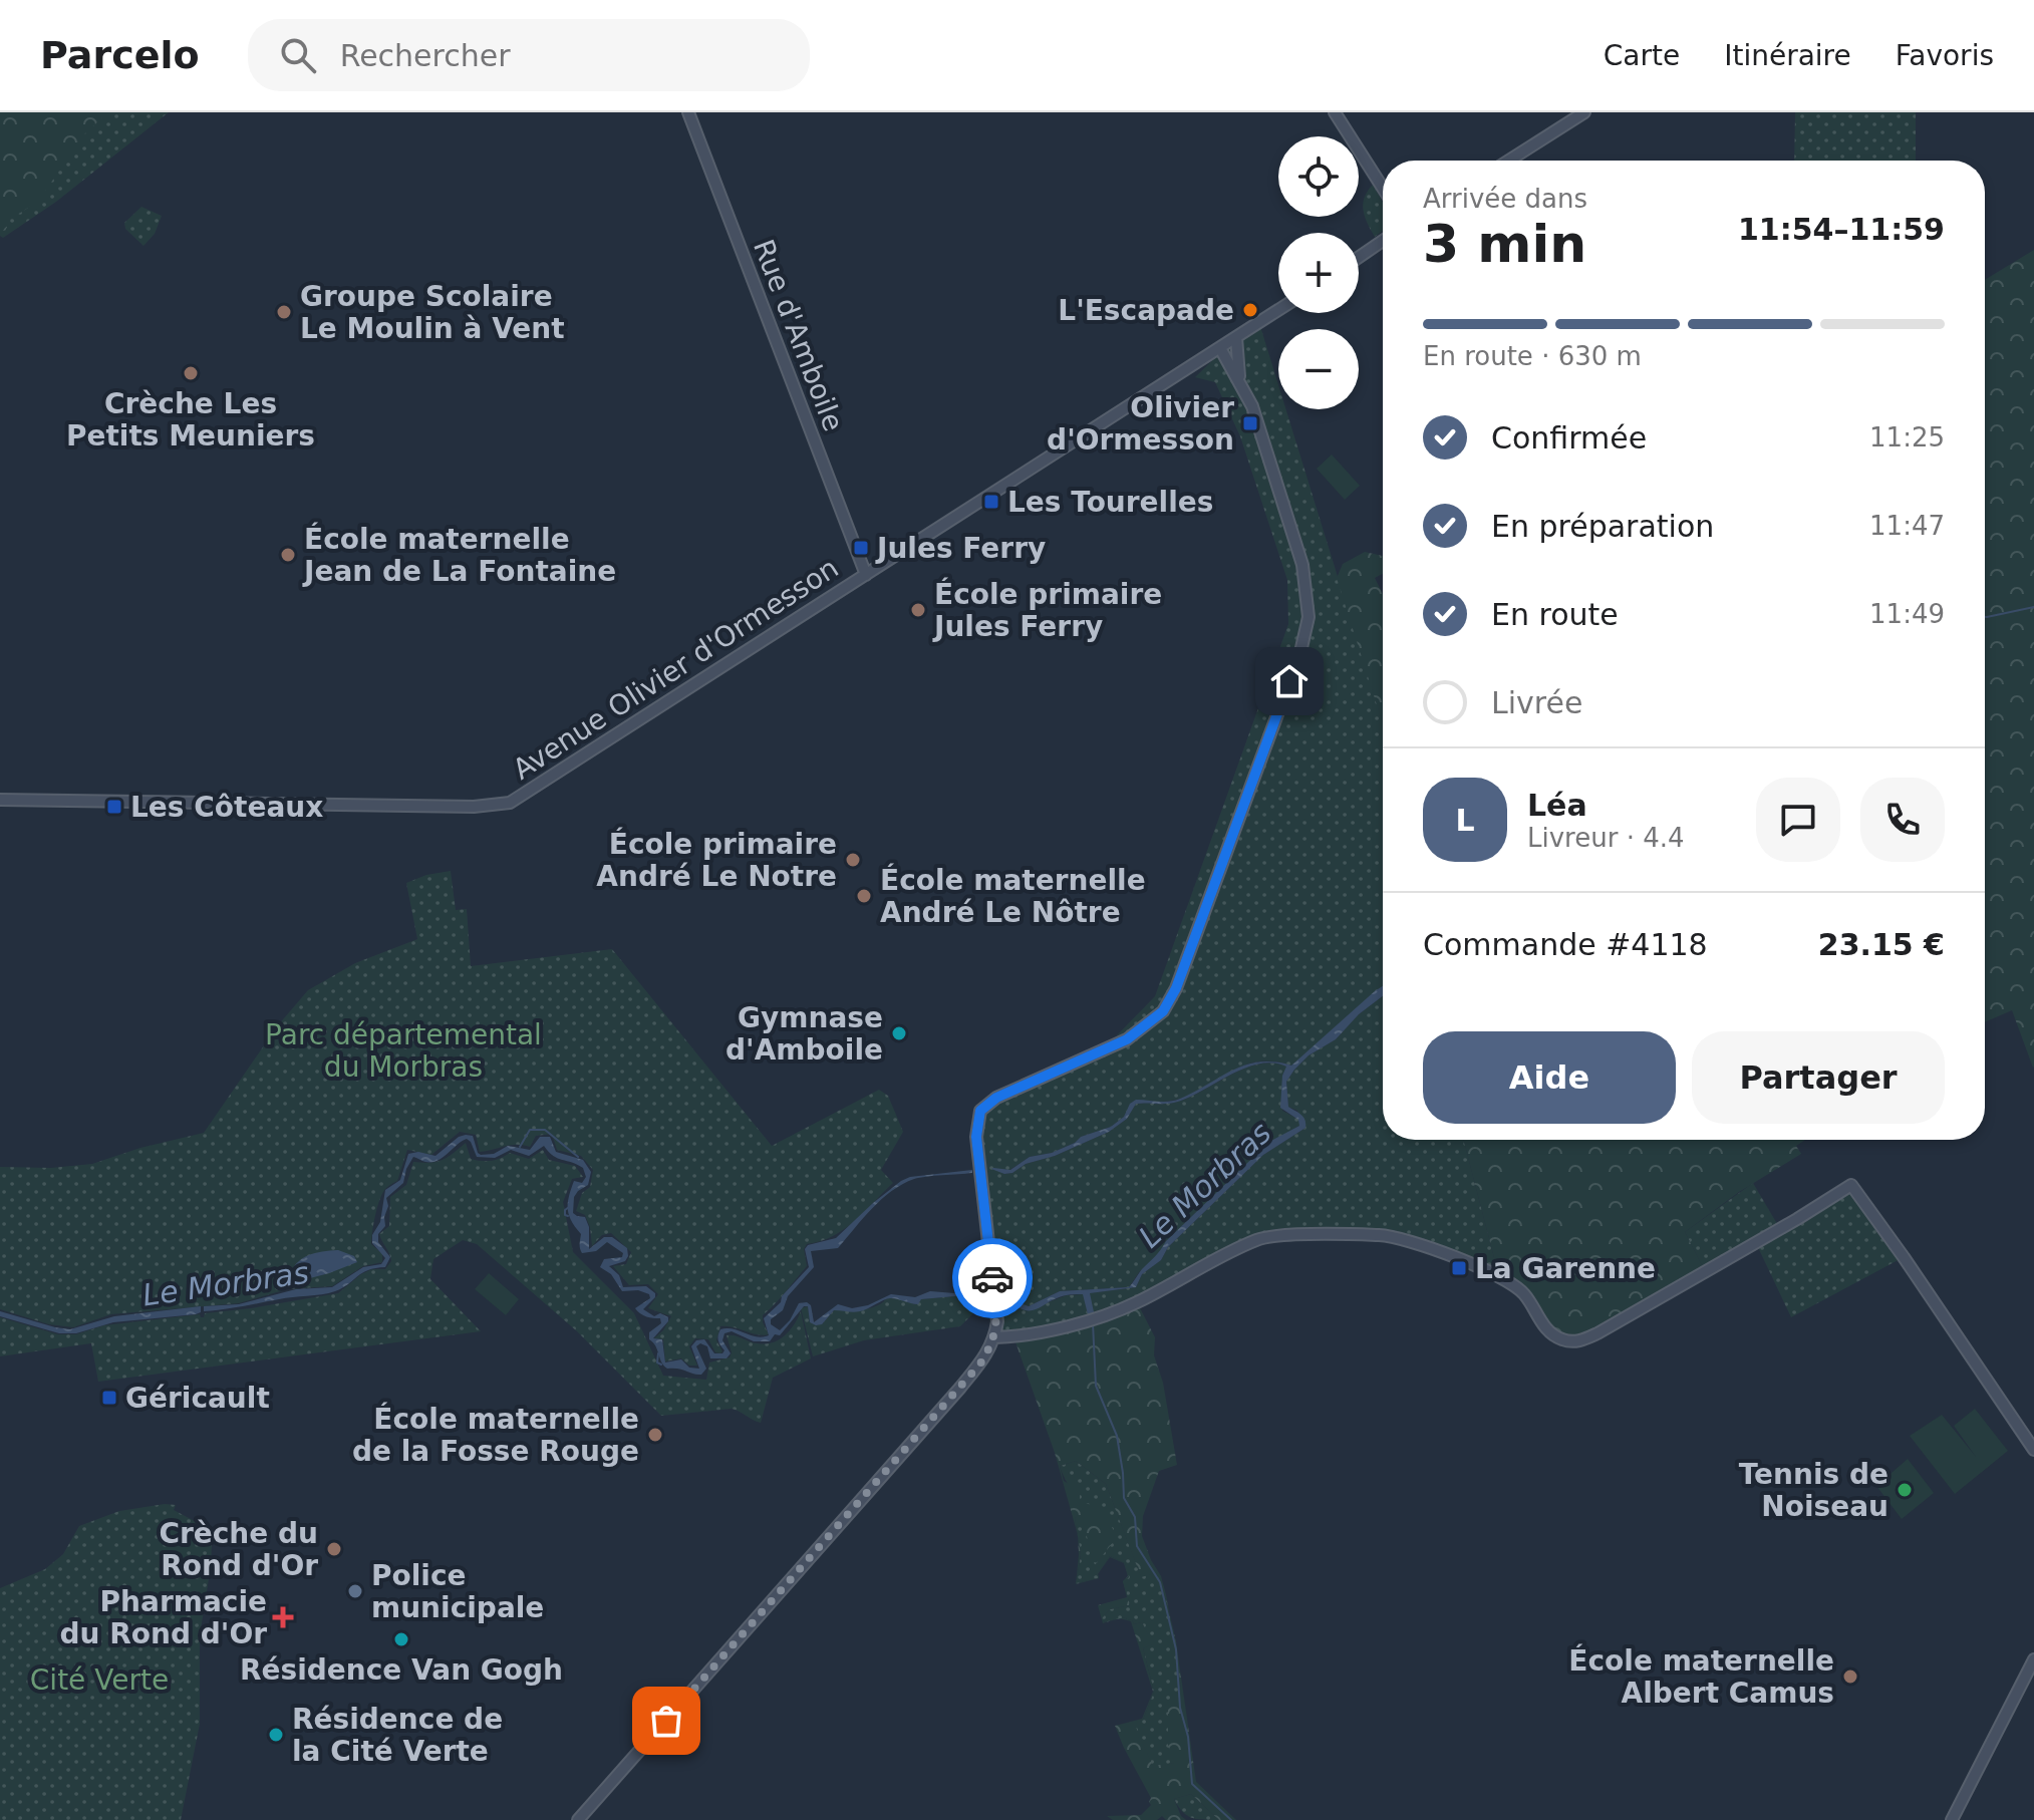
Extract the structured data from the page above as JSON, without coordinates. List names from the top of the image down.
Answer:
{
  "streets": {
    "street": ["Rue d'Amboile", "Avenue Olivier d'Ormesson"]
  },
  "crossings": [
    ["Rue d'Amboile", "Avenue Olivier d'Ormesson"]
  ],
  "water": ["Le Morbras"],
  "parks": ["Parc départemental du Morbras", "Cité Verte"],
  "places": {
    "other": [
      "L'Escapade",
      "Groupe Scolaire Le Moulin à Vent",
      "Crèche Les Petits Meuniers",
      "École maternelle Jean de La Fontaine",
      "École primaire Jules Ferry",
      "École primaire André Le Notre",
      "École maternelle André Le Nôtre",
      "Gymnase d'Amboile",
      "École maternelle de la Fosse Rouge",
      "Tennis de Noiseau",
      "Crèche du Rond d'Or",
      "Police municipale",
      "Résidence Van Gogh",
      "École maternelle Albert Camus",
      "Résidence de la Cité Verte"
    ],
    "transit": [
      "Olivier d'Ormesson",
      "Les Tourelles",
      "Jules Ferry",
      "Les Côteaux",
      "La Garenne",
      "Géricault"
    ],
    "health": ["Pharmacie du Rond d'Or"]
  },
  "page": {
    "header": "Parcelo",
    "search": "Rechercher",
    "nav": ["Carte", "Itinéraire", "Favoris"],
    "map_buttons": ["+", "−"],
    "heading": ["3 min", "Arrivée dans", "11:54–11:59"],
    "panel": [
      "Léa",
      "Livreur · 4.4",
      "Commande #4118",
      "23.15 €"
    ],
    "bar": "En route · 630 m",
    "list": [
      ["Confirmée", "11:25"],
      ["En préparation", "11:47"],
      ["En route", "11:49"],
      "Livrée"
    ],
    "round": "L",
    "buttons": ["Aide", "Partager"]
  }
}
